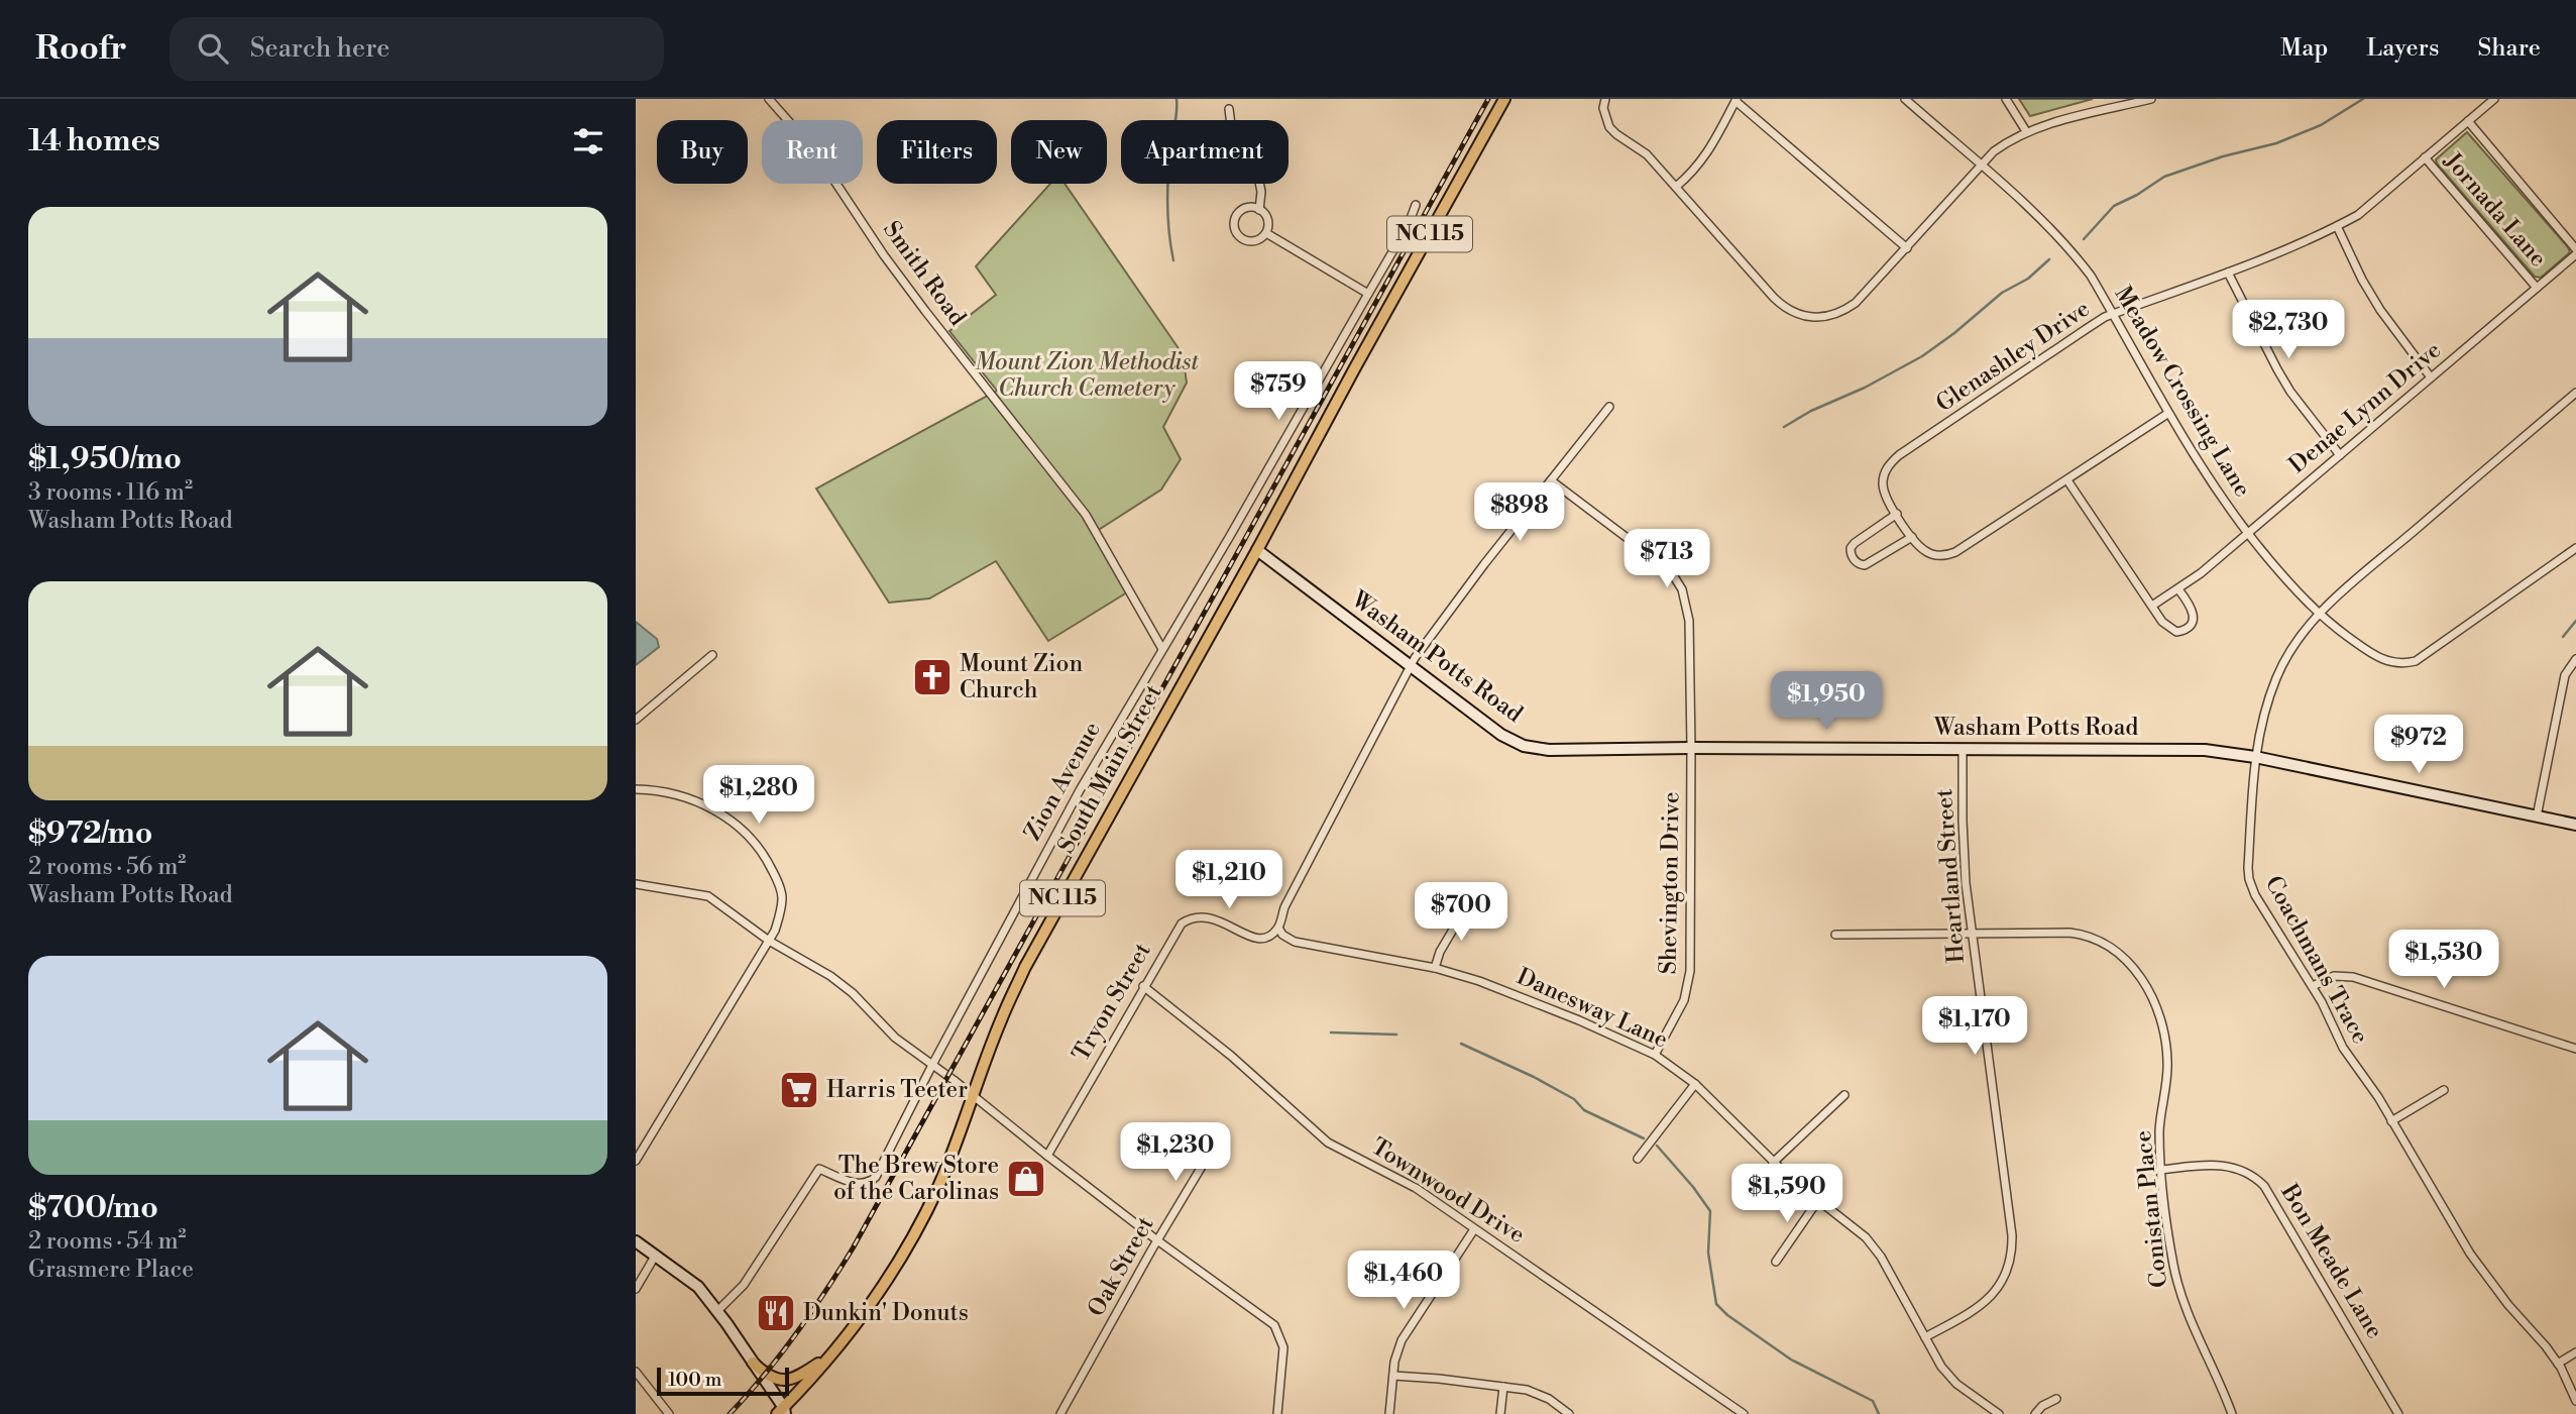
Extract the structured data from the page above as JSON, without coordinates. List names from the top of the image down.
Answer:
{
  "streets": {
    "main road": ["NC 115", "South Main Street"],
    "street": [
      "Jornada Lane",
      "Smith Road",
      "Glenashley Drive",
      "Meadow Crossing Lane",
      "Denae Lynn Drive",
      "Washam Potts Road",
      "Zion Avenue",
      "Heartland Street",
      "Shevington Drive",
      "Coachmans Trace",
      "Tryon Street",
      "Danesway Lane",
      "Townwood Drive",
      "Conistan Place",
      "Bon Meade Lane",
      "Oak Street"
    ]
  },
  "crossings": [
    ["Jornada Lane", "Glenashley Drive"],
    ["Jornada Lane", "Denae Lynn Drive"],
    ["Smith Road", "Zion Avenue"],
    ["Glenashley Drive", "Meadow Crossing Lane"],
    ["Meadow Crossing Lane", "Denae Lynn Drive"],
    ["Meadow Crossing Lane", "Coachmans Trace"],
    ["Washam Potts Road", "South Main Street"],
    ["Washam Potts Road", "Heartland Street"],
    ["Washam Potts Road", "Shevington Drive"],
    ["Washam Potts Road", "Coachmans Trace"],
    ["Heartland Street", "Danesway Lane"],
    ["Heartland Street", "Conistan Place"],
    ["Shevington Drive", "Danesway Lane"],
    ["Tryon Street", "Danesway Lane"],
    ["Tryon Street", "Townwood Drive"],
    ["Conistan Place", "Bon Meade Lane"]
  ],
  "parks": ["Mount Zion Methodist Church Cemetery"],
  "places": {
    "church": ["Mount Zion Church"],
    "supermarket": ["Harris Teeter"],
    "shop": ["The Brew Store of the Carolinas"],
    "restaurant": ["Dunkin' Donuts"]
  },
  "scale_bar": "100 m",
  "page": {
    "header": "Roofr",
    "search": "Search here",
    "nav": ["Map", "Layers", "Share"],
    "heading": "14 homes",
    "chip": [
      "Buy",
      "Rent",
      "Filters",
      "New",
      "Apartment"
    ],
    "list": [
      {
        "name": "$1,950/mo",
        "note": "3 rooms · 116 m² · Washam Potts Road"
      },
      {
        "name": "$972/mo",
        "note": "2 rooms · 56 m² · Washam Potts Road"
      },
      {
        "name": "$700/mo",
        "note": "2 rooms · 54 m² · Grasmere Place"
      }
    ],
    "price": [
      "$2,730",
      "$759",
      "$898",
      "$713",
      "$1,950",
      "$972",
      "$1,280",
      "$1,210",
      "$700",
      "$1,530",
      "$1,170",
      "$1,230",
      "$1,590",
      "$1,460"
    ],
    "scale": "100 m"
  }
}
